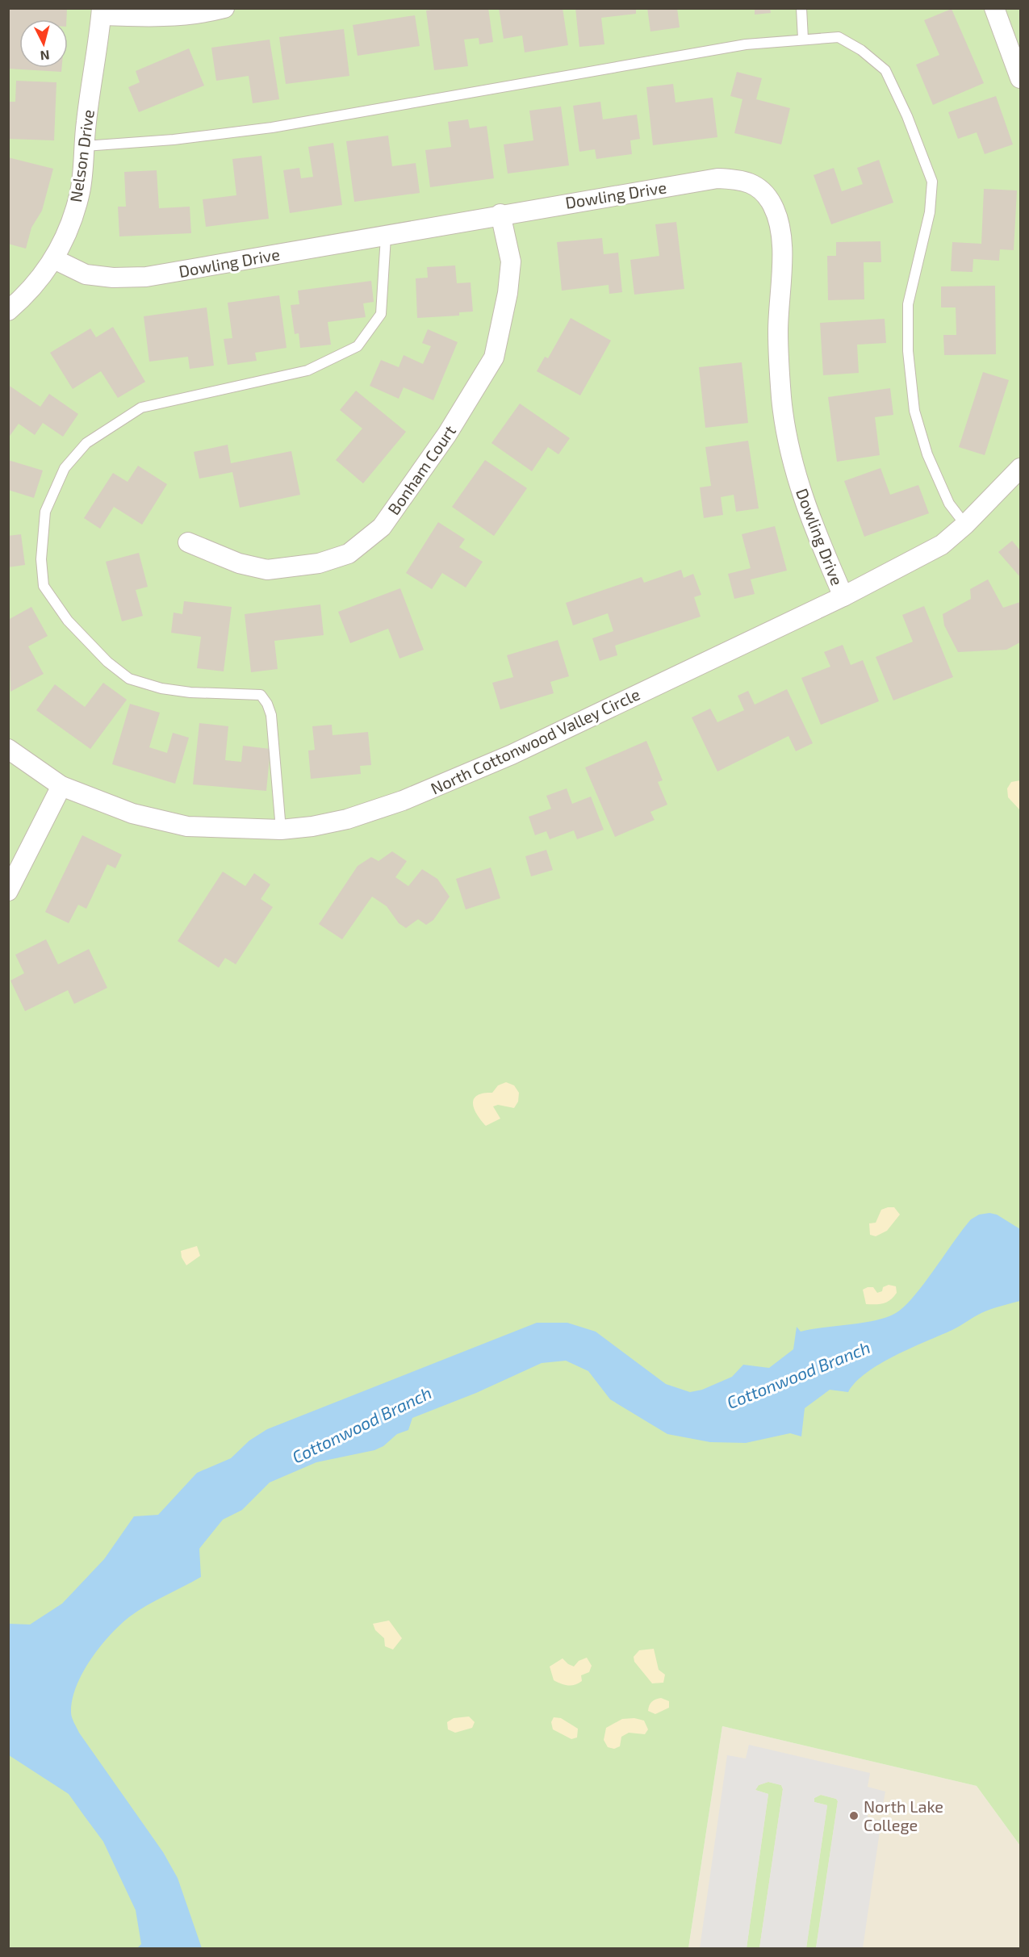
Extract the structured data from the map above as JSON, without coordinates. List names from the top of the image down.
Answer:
{
  "streets": {
    "street": [
      "Nelson Drive",
      "Dowling Drive",
      "Bonham Court",
      "North Cottonwood Valley Circle"
    ]
  },
  "crossings": [
    ["Nelson Drive", "Dowling Drive"],
    ["Dowling Drive", "Bonham Court"],
    ["Dowling Drive", "North Cottonwood Valley Circle"]
  ],
  "water": ["Cottonwood Branch"],
  "places": ["North Lake College"],
  "north": "bottom"
}
